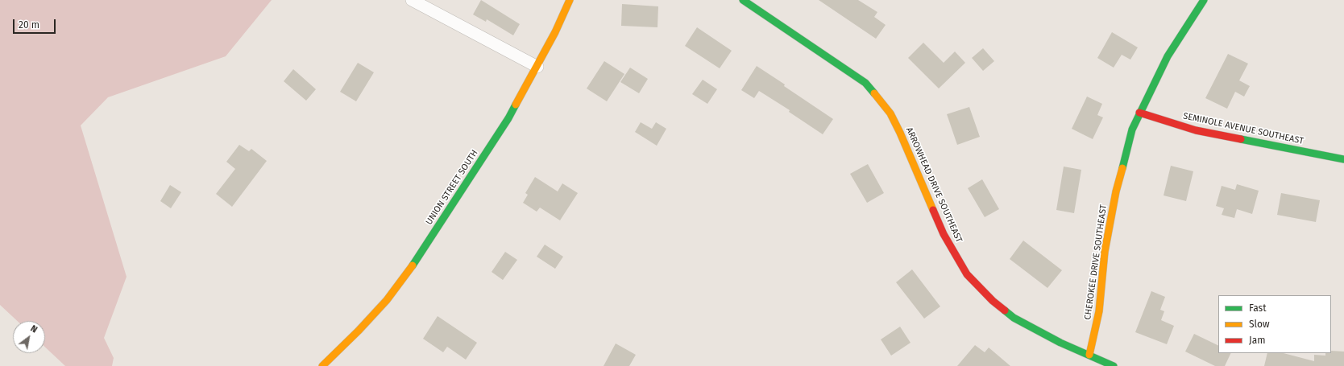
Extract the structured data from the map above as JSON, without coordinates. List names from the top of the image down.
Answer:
{
  "streets": {
    "street": [
      "SEMINOLE AVENUE SOUTHEAST",
      "ARROWHEAD DRIVE SOUTHEAST",
      "UNION STREET SOUTH",
      "CHEROKEE DRIVE SOUTHEAST"
    ]
  },
  "crossings": [
    ["SEMINOLE AVENUE SOUTHEAST", "CHEROKEE DRIVE SOUTHEAST"],
    ["ARROWHEAD DRIVE SOUTHEAST", "CHEROKEE DRIVE SOUTHEAST"]
  ],
  "legend": ["Fast", "Slow", "Jam"],
  "scale_bar": "20 m",
  "north": "top right"
}
